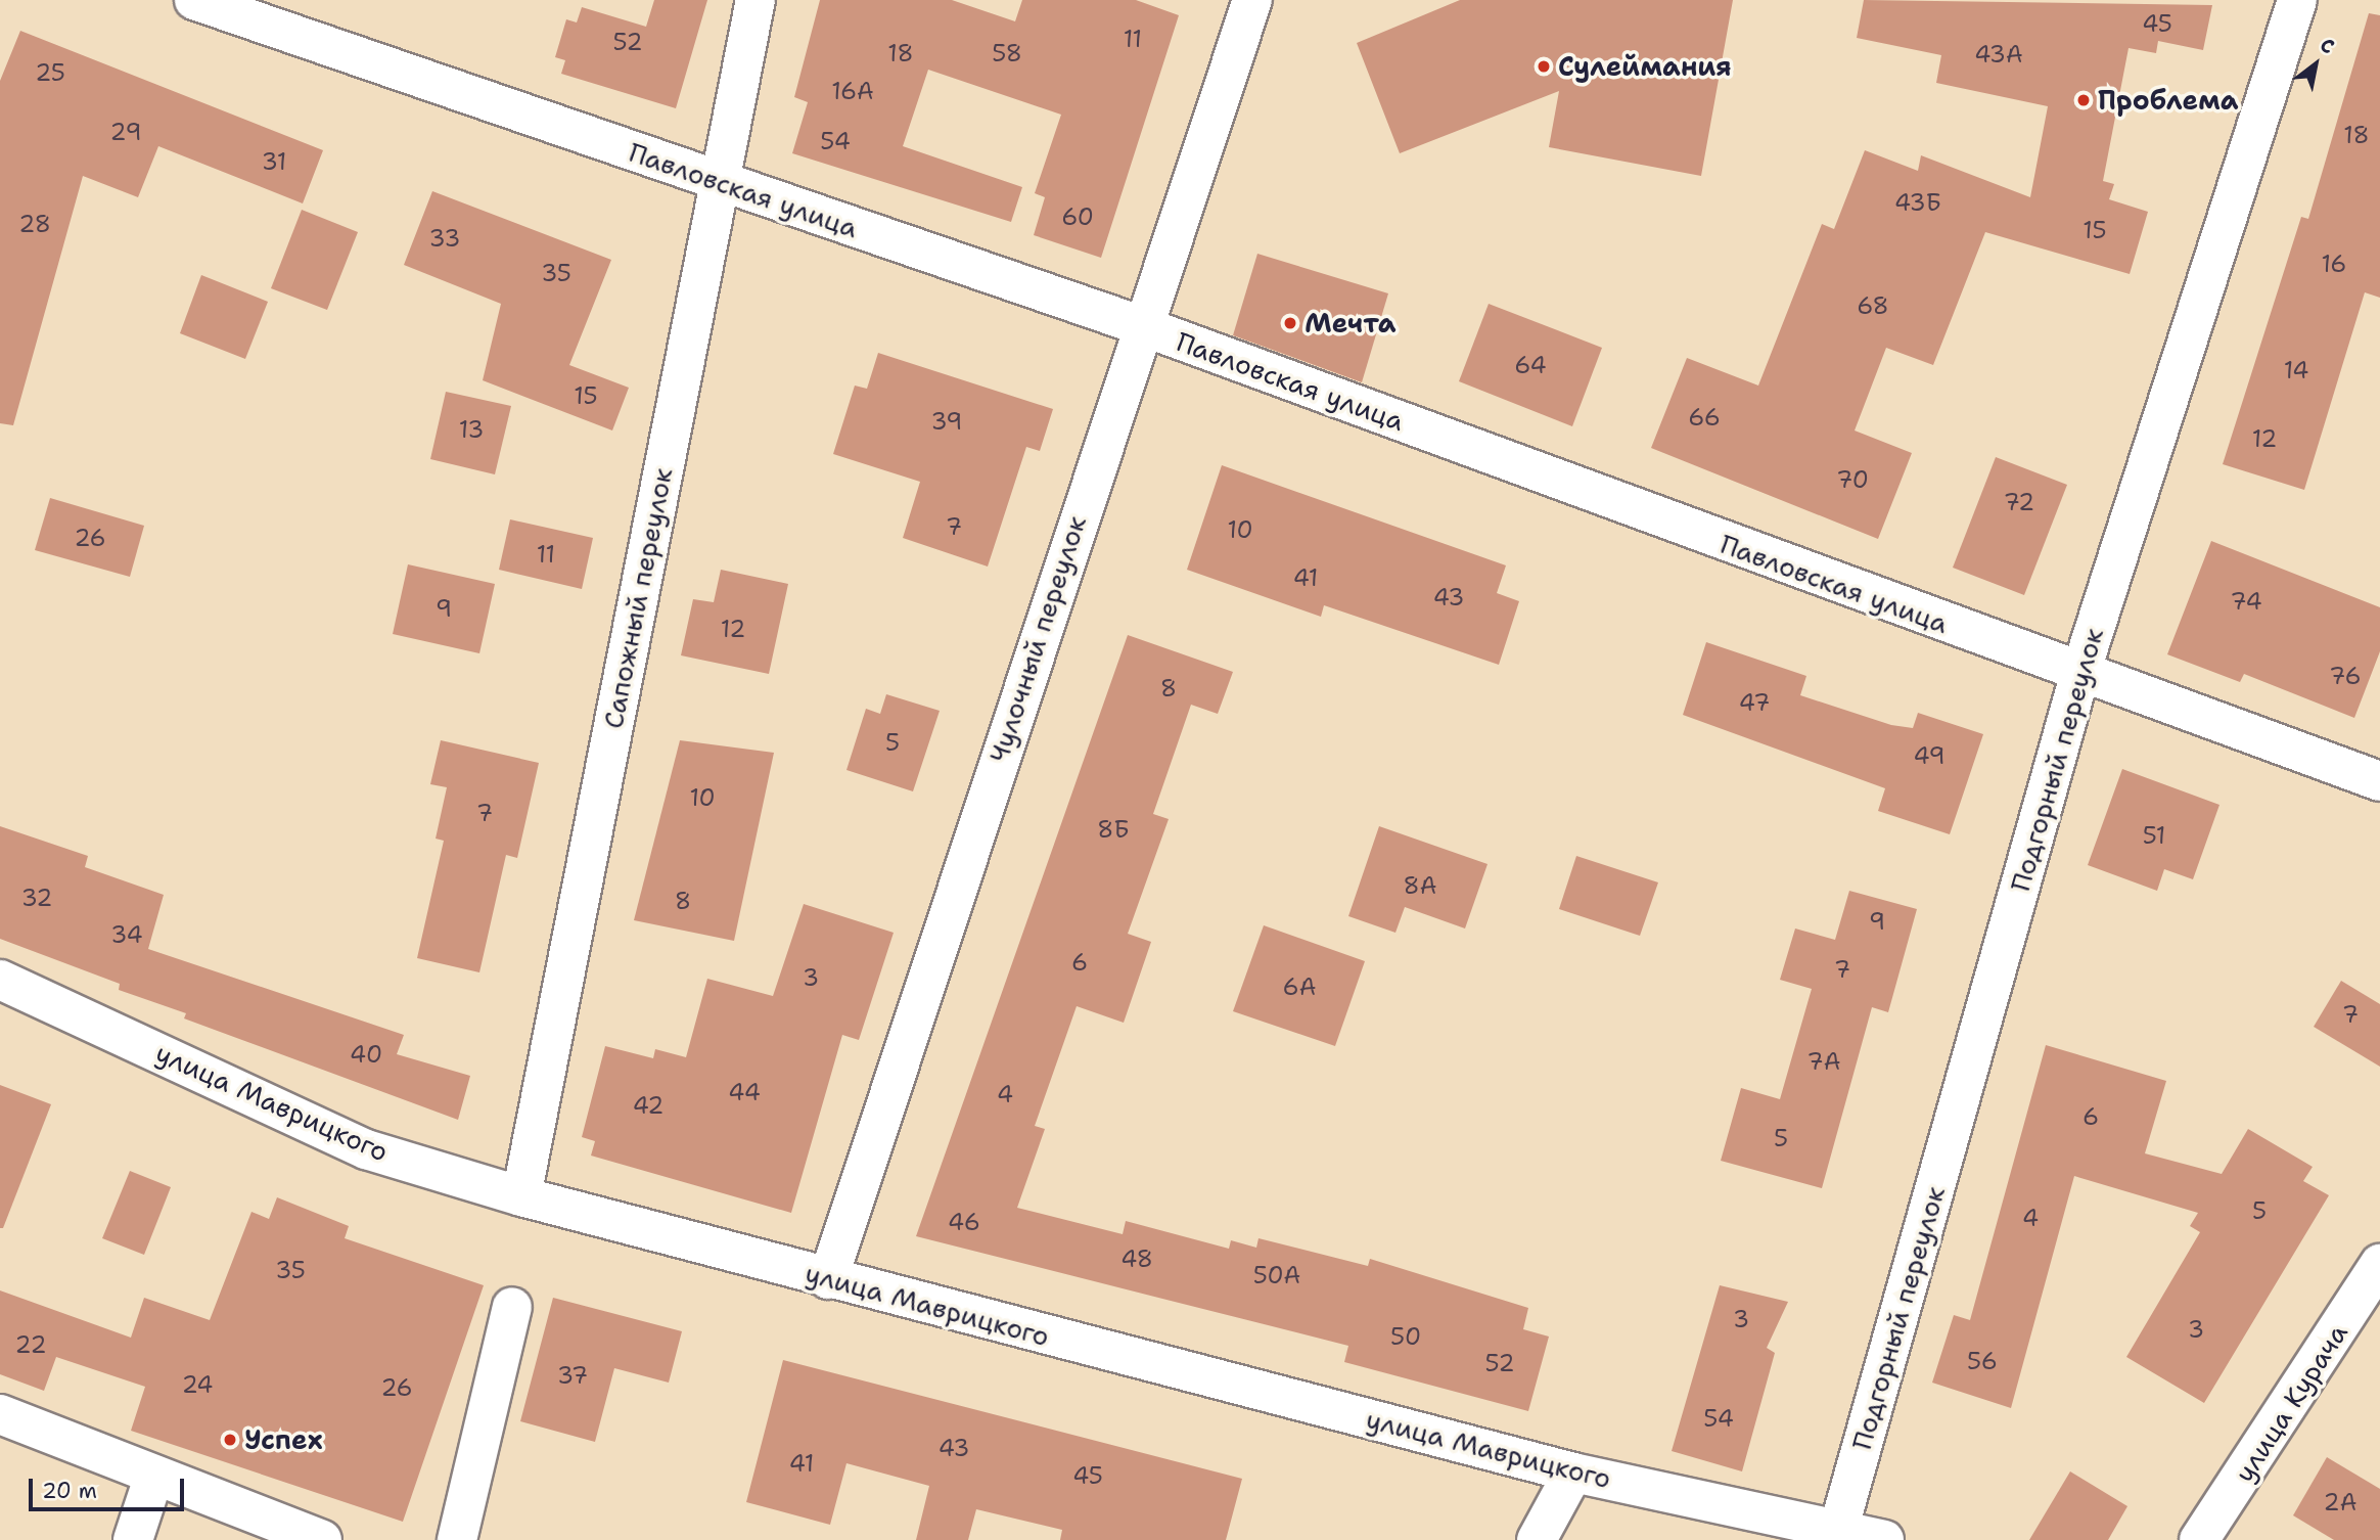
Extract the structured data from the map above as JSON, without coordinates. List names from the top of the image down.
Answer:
{
  "streets": {
    "street": [
      "Павловская улица",
      "Сапожный переулок",
      "Чулочный переулок",
      "Подгорный переулок",
      "улица Маврицкого",
      "улица Курача"
    ]
  },
  "crossings": [
    ["Павловская улица", "Сапожный переулок"],
    ["Павловская улица", "Чулочный переулок"],
    ["Павловская улица", "Подгорный переулок"],
    ["Сапожный переулок", "улица Маврицкого"],
    ["Чулочный переулок", "улица Маврицкого"],
    ["Подгорный переулок", "улица Маврицкого"]
  ],
  "places": [
    "Сулеймания",
    "Проблема",
    "Мечта",
    "Успех"
  ],
  "house_numbers": [
    "45",
    "11",
    "52",
    "18",
    "58",
    "43А",
    "25",
    "16А",
    "29",
    "18",
    "54",
    "31",
    "43Б",
    "60",
    "28",
    "15",
    "33",
    "16",
    "35",
    "68",
    "64",
    "14",
    "15",
    "66",
    "39",
    "13",
    "12",
    "70",
    "72",
    "7",
    "10",
    "26",
    "11",
    "41",
    "43",
    "74",
    "9",
    "12",
    "76",
    "8",
    "47",
    "5",
    "49",
    "10",
    "7",
    "8Б",
    "51",
    "8А",
    "32",
    "8",
    "9",
    "34",
    "6",
    "7",
    "3",
    "6А",
    "7",
    "40",
    "7А",
    "44",
    "4",
    "42",
    "6",
    "5",
    "5",
    "4",
    "46",
    "48",
    "35",
    "50А",
    "3",
    "3",
    "50",
    "22",
    "56",
    "52",
    "37",
    "24",
    "26",
    "54",
    "43",
    "41",
    "45",
    "2А"
  ],
  "scale_bar": "20 m",
  "north": "top right"
}
